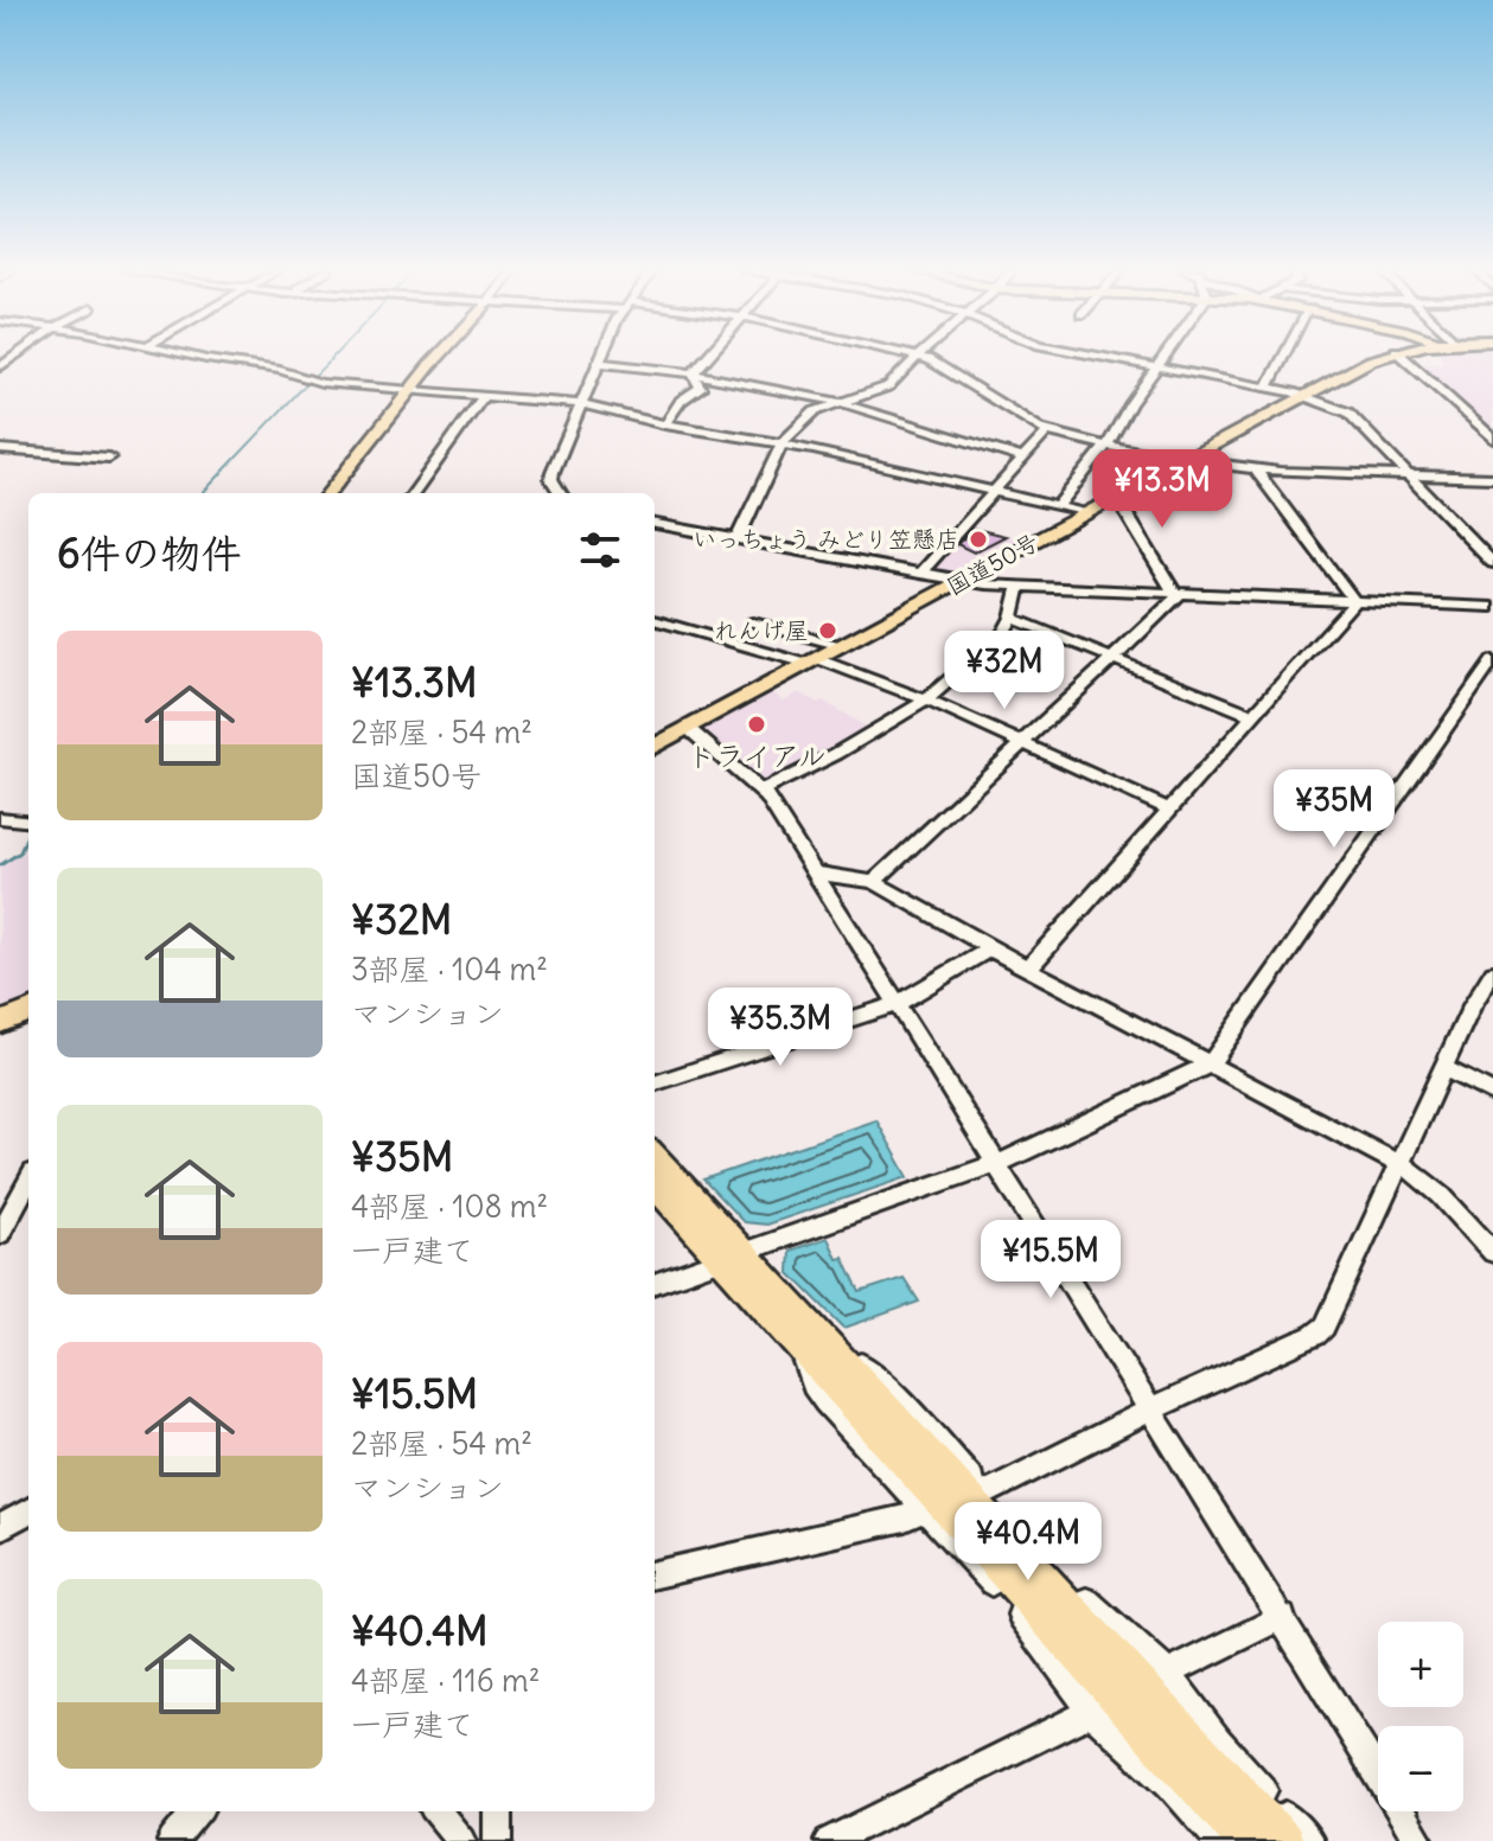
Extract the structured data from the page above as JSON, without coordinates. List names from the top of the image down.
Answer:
{
  "streets": {
    "highway": ["国道50号"]
  },
  "places": ["いっちょう みどり笠懸店", "れんげ屋", "トライアル"],
  "page": {
    "price": [
      "¥13.3M",
      "¥32M",
      "¥35M",
      "¥35.3M",
      "¥15.5M",
      "¥40.4M"
    ],
    "heading": "6件の物件",
    "list": [
      {
        "name": "¥13.3M",
        "note": "2部屋 · 54 m² · 国道50号"
      },
      {
        "name": "¥32M",
        "note": "3部屋 · 104 m² · マンション"
      },
      {
        "name": "¥35M",
        "note": "4部屋 · 108 m² · 一戸建て"
      },
      {
        "name": "¥15.5M",
        "note": "2部屋 · 54 m² · マンション"
      },
      {
        "name": "¥40.4M",
        "note": "4部屋 · 116 m² · 一戸建て"
      }
    ],
    "map_buttons": ["+", "−"]
  }
}
